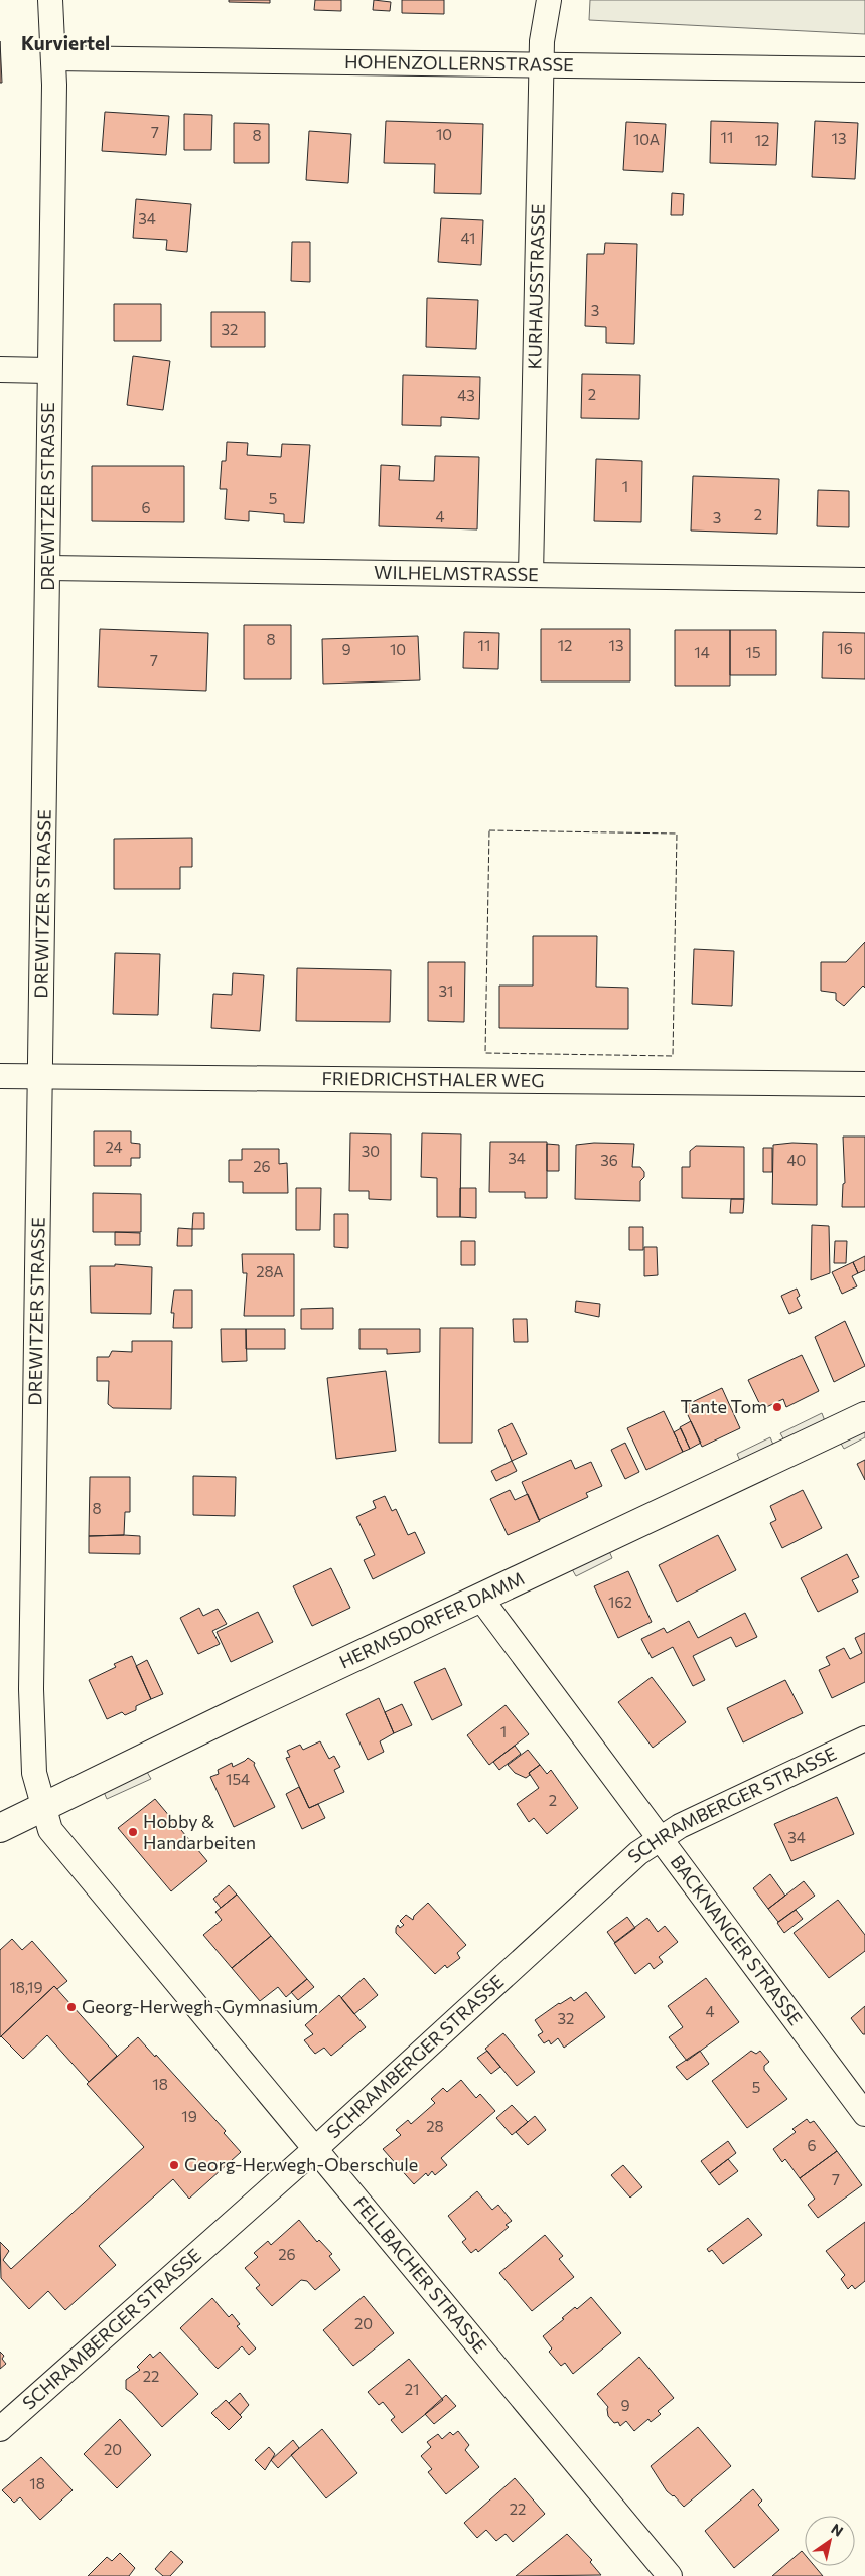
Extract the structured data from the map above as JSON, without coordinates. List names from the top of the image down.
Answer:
{
  "streets": {
    "main road": ["HERMSDORFER DAMM"],
    "street": [
      "HOHENZOLLERNSTRASSE",
      "KURHAUSSTRASSE",
      "DREWITZER STRASSE",
      "WILHELMSTRASSE",
      "FRIEDRICHSTHALER WEG",
      "SCHRAMBERGER STRASSE",
      "BACKNANGER STRASSE",
      "FELLBACHER STRASSE"
    ]
  },
  "crossings": [
    ["HOHENZOLLERNSTRASSE", "KURHAUSSTRASSE"],
    ["HOHENZOLLERNSTRASSE", "DREWITZER STRASSE"],
    ["KURHAUSSTRASSE", "WILHELMSTRASSE"],
    ["DREWITZER STRASSE", "WILHELMSTRASSE"],
    ["DREWITZER STRASSE", "FRIEDRICHSTHALER WEG"],
    ["DREWITZER STRASSE", "HERMSDORFER DAMM"],
    ["DREWITZER STRASSE", "FELLBACHER STRASSE"],
    ["HERMSDORFER DAMM", "BACKNANGER STRASSE"],
    ["HERMSDORFER DAMM", "FELLBACHER STRASSE"],
    ["SCHRAMBERGER STRASSE", "BACKNANGER STRASSE"],
    ["SCHRAMBERGER STRASSE", "FELLBACHER STRASSE"]
  ],
  "districts": ["Kurviertel"],
  "places": [
    "Tante Tom",
    "Hobby & Handarbeiten",
    "Georg-Herwegh-Gymnasium",
    "Georg-Herwegh-Oberschule"
  ],
  "house_numbers": [
    "7",
    "10",
    "8",
    "11",
    "13",
    "10A",
    "12",
    "34",
    "41",
    "3",
    "32",
    "2",
    "43",
    "1",
    "5",
    "6",
    "2",
    "4",
    "3",
    "8",
    "11",
    "12",
    "13",
    "16",
    "9",
    "10",
    "14",
    "15",
    "7",
    "31",
    "24",
    "30",
    "34",
    "36",
    "40",
    "26",
    "28A",
    "8",
    "162",
    "1",
    "154",
    "2",
    "34",
    "18,19",
    "4",
    "32",
    "18",
    "5",
    "19",
    "28",
    "6",
    "7",
    "26",
    "20",
    "22",
    "21",
    "9",
    "20",
    "18",
    "22"
  ],
  "north": "top right"
}
